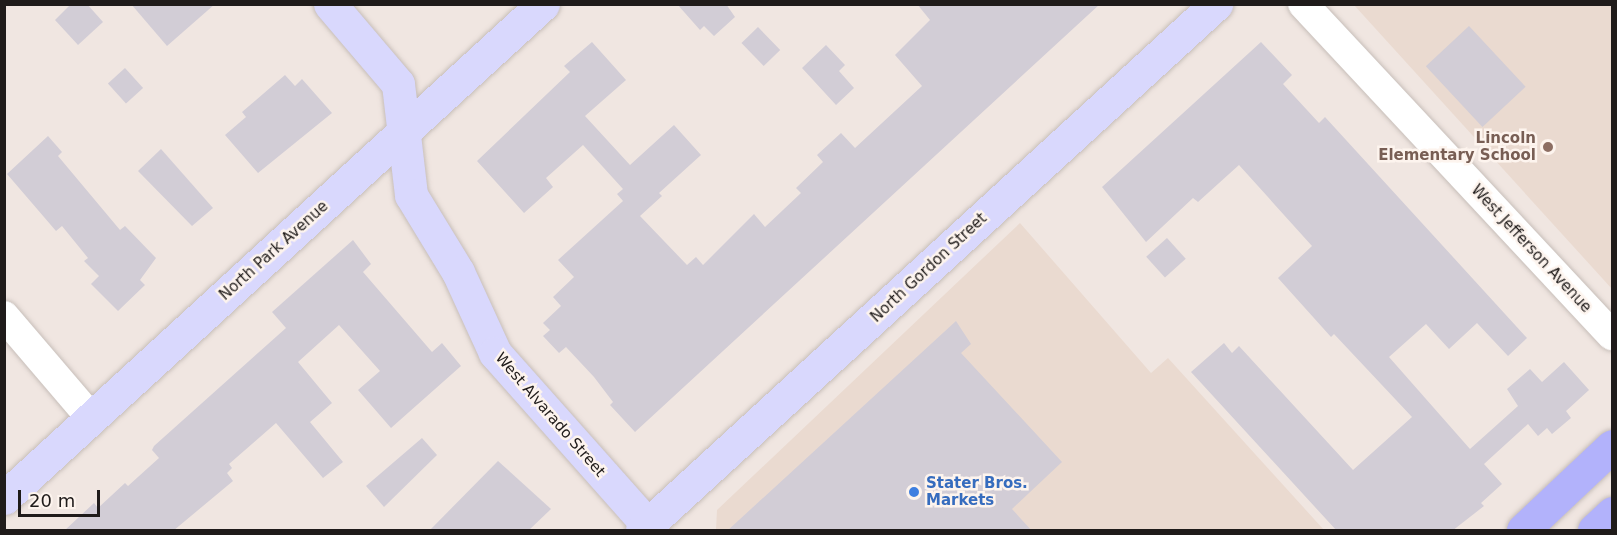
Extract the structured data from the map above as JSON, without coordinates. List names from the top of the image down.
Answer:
{
  "streets": {
    "street": [
      "West Jefferson Avenue",
      "North Park Avenue",
      "North Gordon Street",
      "West Alvarado Street"
    ]
  },
  "crossings": [
    ["North Park Avenue", "West Alvarado Street"],
    ["North Gordon Street", "West Alvarado Street"]
  ],
  "places": ["Lincoln Elementary School", "Stater Bros. Markets"],
  "scale_bar": "20 m"
}
